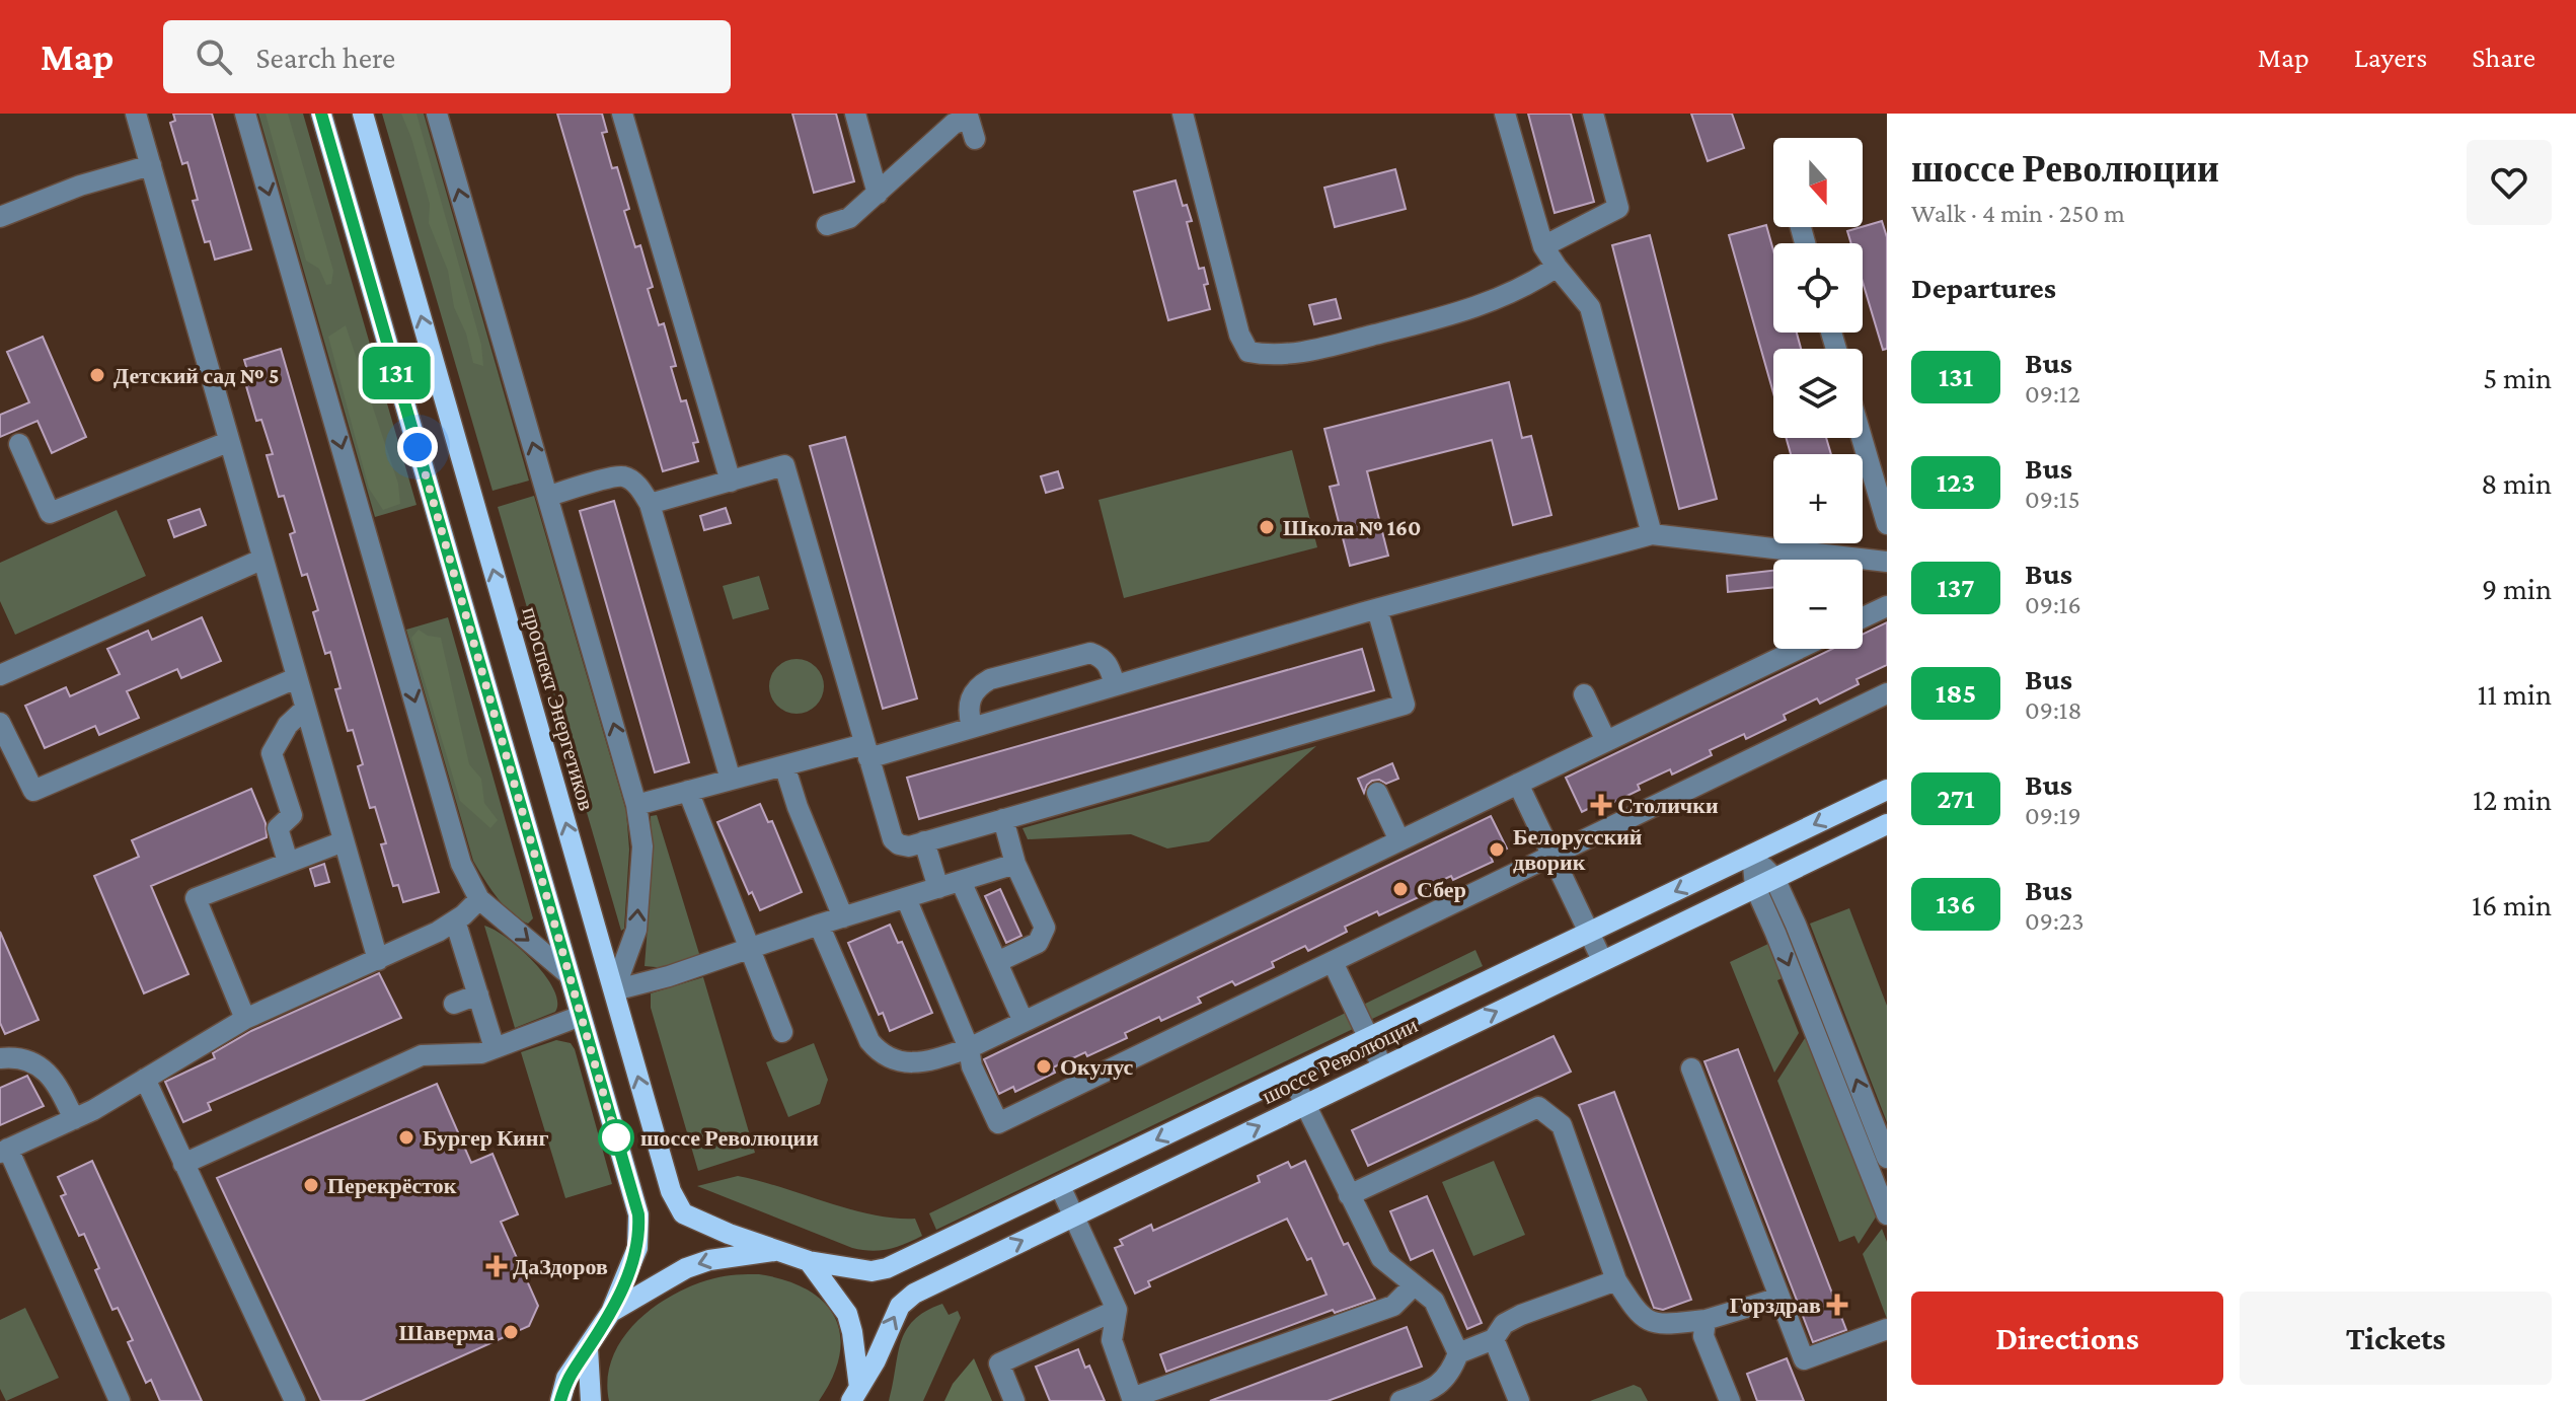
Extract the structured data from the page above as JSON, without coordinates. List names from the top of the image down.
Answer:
{
  "streets": {
    "main road": ["проспект Энергетиков", "шоссе Революции"]
  },
  "crossings": [
    ["проспект Энергетиков", "шоссе Революции"]
  ],
  "places": {
    "other": [
      "Детский сад № 5",
      "Школа № 160",
      "Белорусский дворик",
      "Сбер",
      "Окулус",
      "Бургер Кинг",
      "шоссе Революции",
      "Перекрёсток",
      "Шаверма"
    ],
    "health": ["Столички", "ДаЗдоров", "Горздрав"]
  },
  "lines": ["bus line 131"],
  "north": "bottom",
  "page": {
    "header": "Map",
    "search": "Search here",
    "nav": ["Map", "Layers", "Share"],
    "on_map": "131",
    "heading": [
      ["шоссе Революции", "Walk · 4 min · 250 m"],
      "Departures"
    ],
    "map_buttons": ["+", "−"],
    "list": [
      {
        "mark": "131",
        "name": "Bus",
        "note": "09:12",
        "value": "5 min"
      },
      {
        "mark": "123",
        "name": "Bus",
        "note": "09:15",
        "value": "8 min"
      },
      {
        "mark": "137",
        "name": "Bus",
        "note": "09:16",
        "value": "9 min"
      },
      {
        "mark": "185",
        "name": "Bus",
        "note": "09:18",
        "value": "11 min"
      },
      {
        "mark": "271",
        "name": "Bus",
        "note": "09:19",
        "value": "12 min"
      },
      {
        "mark": "136",
        "name": "Bus",
        "note": "09:23",
        "value": "16 min"
      }
    ],
    "buttons": ["Directions", "Tickets"]
  }
}
